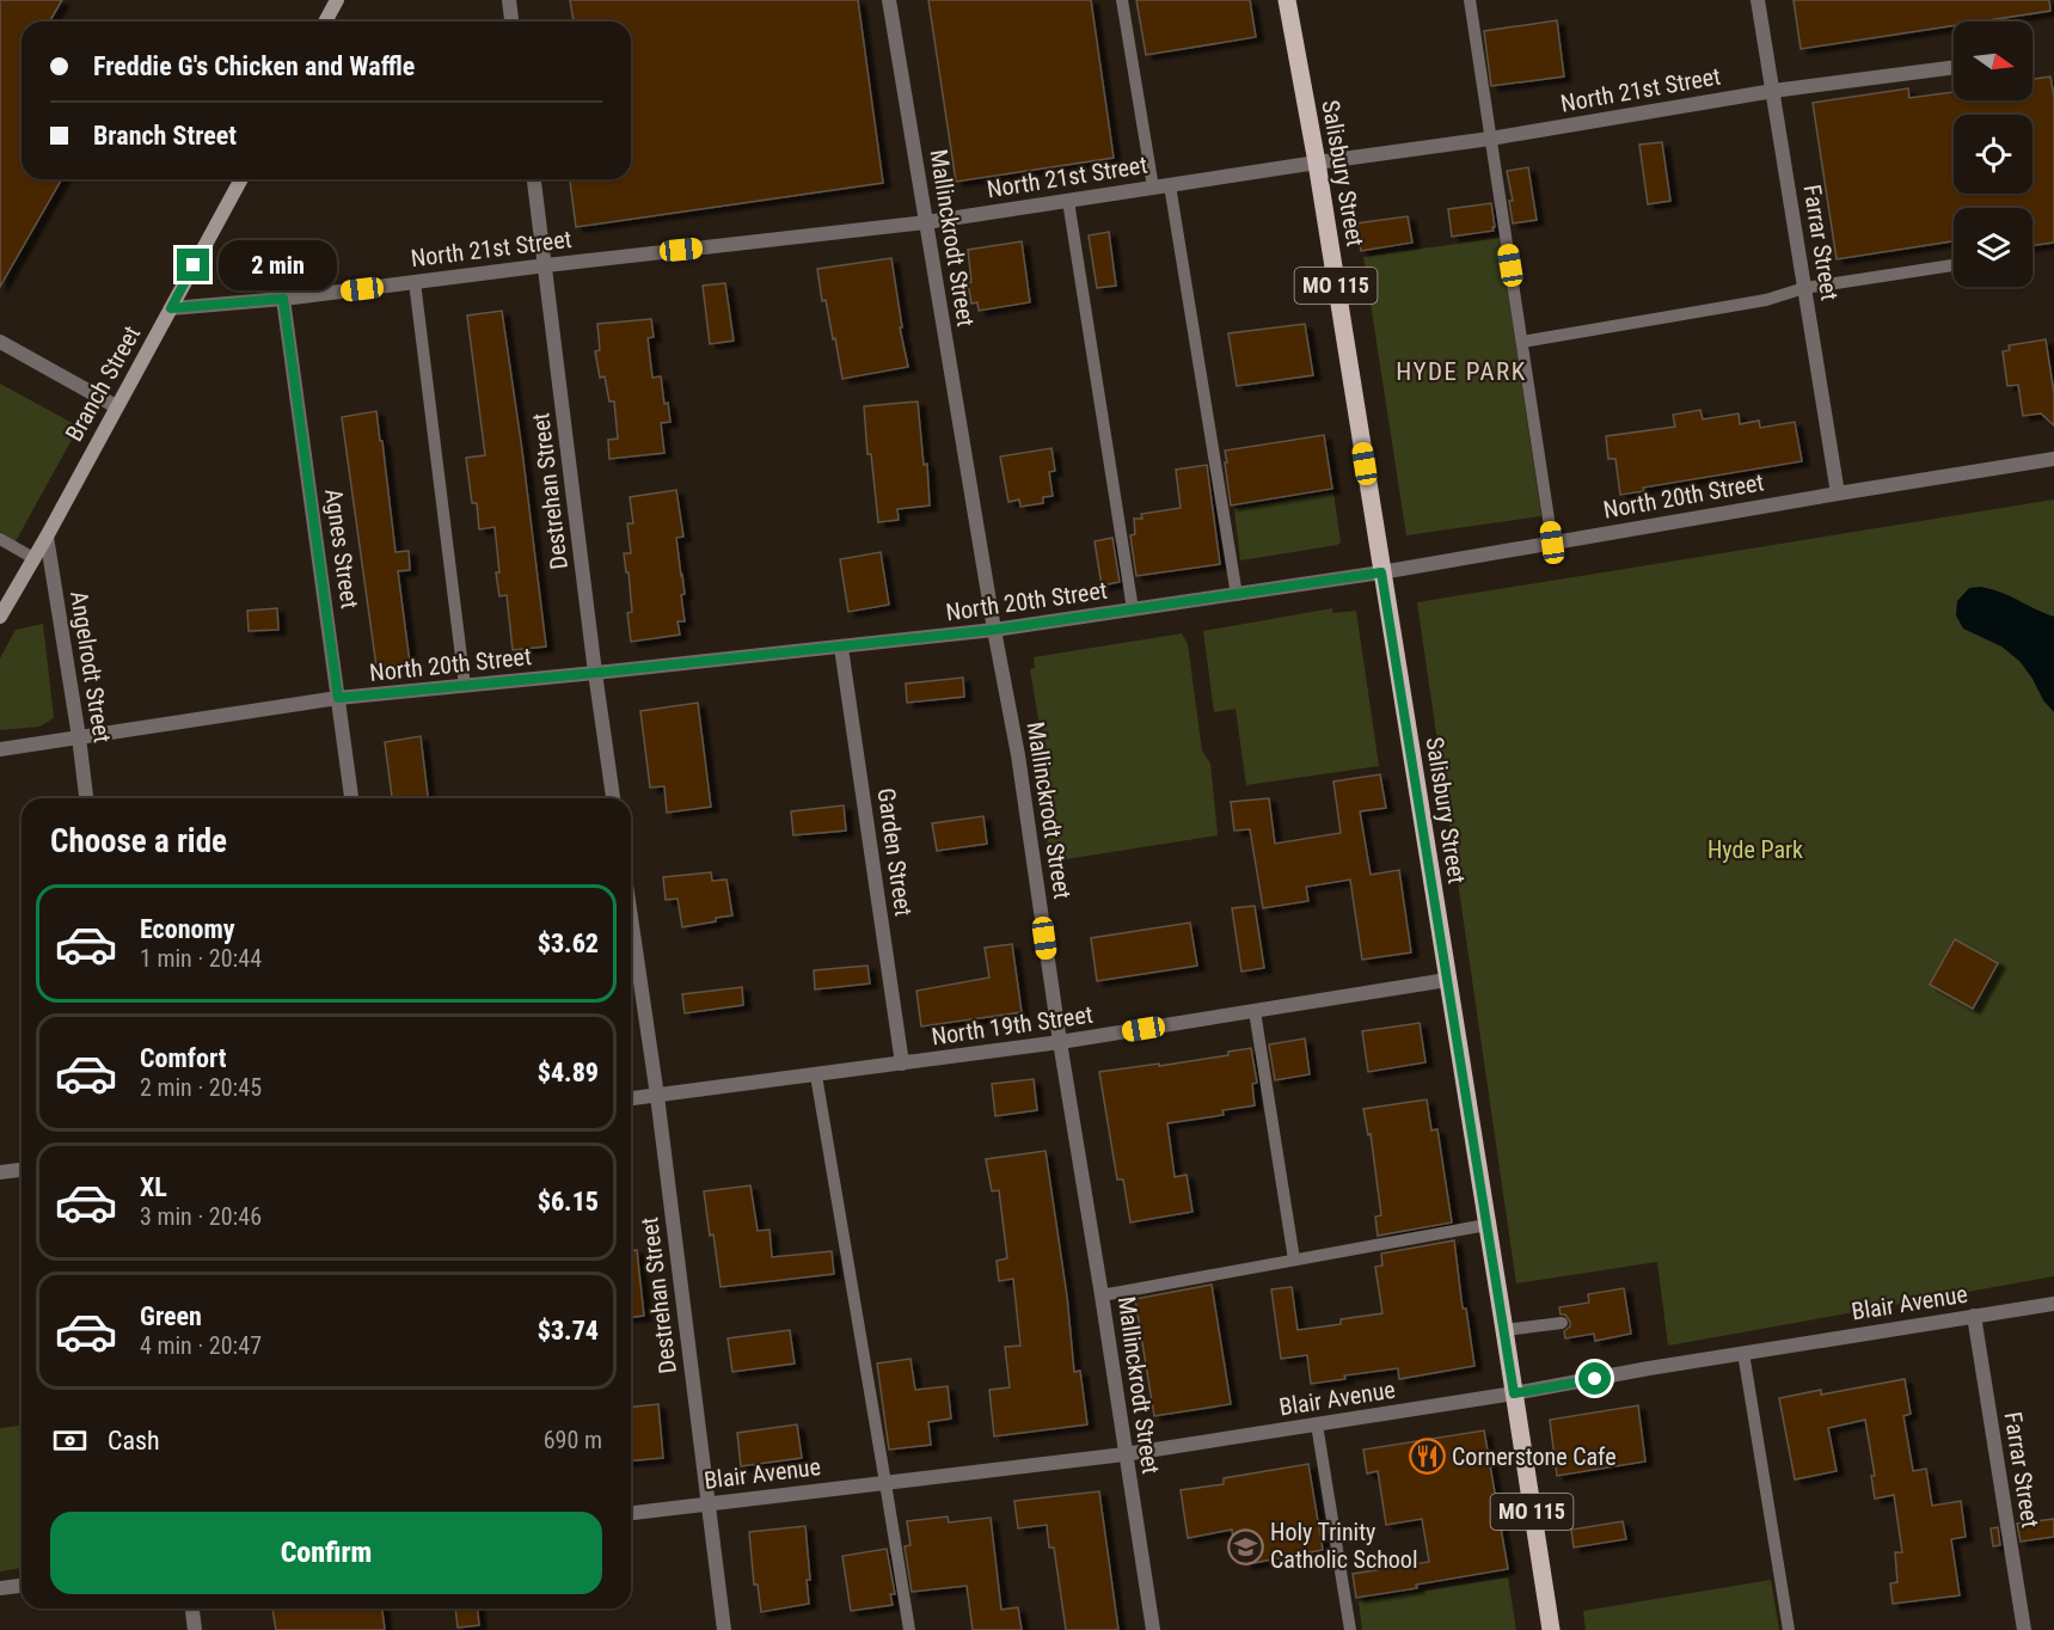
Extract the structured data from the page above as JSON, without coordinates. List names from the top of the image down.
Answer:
{
  "streets": {
    "main road": ["Salisbury Street", "MO 115"],
    "street": [
      "North 21st Street",
      "Mallinckrodt Street",
      "Farrar Street",
      "Branch Street",
      "Destrehan Street",
      "North 20th Street",
      "Agnes Street",
      "Angelrodt Street",
      "Garden Street",
      "North 19th Street",
      "Blair Avenue"
    ]
  },
  "crossings": [
    ["North 21st Street", "Salisbury Street"],
    ["North 21st Street", "Mallinckrodt Street"],
    ["North 21st Street", "Farrar Street"],
    ["North 21st Street", "Branch Street"],
    ["North 21st Street", "Destrehan Street"],
    ["North 21st Street", "Agnes Street"],
    ["Salisbury Street", "North 20th Street"],
    ["Salisbury Street", "North 19th Street"],
    ["Salisbury Street", "Blair Avenue"],
    ["Mallinckrodt Street", "North 20th Street"],
    ["Mallinckrodt Street", "North 19th Street"],
    ["Mallinckrodt Street", "Blair Avenue"],
    ["Farrar Street", "North 20th Street"],
    ["Farrar Street", "Blair Avenue"],
    ["Branch Street", "Angelrodt Street"],
    ["Destrehan Street", "North 20th Street"],
    ["Destrehan Street", "North 19th Street"],
    ["Destrehan Street", "Blair Avenue"],
    ["North 20th Street", "Agnes Street"],
    ["North 20th Street", "Angelrodt Street"],
    ["North 20th Street", "Garden Street"],
    ["Garden Street", "North 19th Street"]
  ],
  "districts": ["HYDE PARK"],
  "parks": ["Hyde Park"],
  "places": {
    "restaurant": ["Cornerstone Cafe"],
    "school or university": ["Holy Trinity Catholic School"]
  },
  "north": "right",
  "page": {
    "banner": ["Freddie G's Chicken and Waffle", "Branch Street"],
    "bubble": "2 min",
    "heading": "Choose a ride",
    "list": [
      {
        "name": "Economy",
        "note": "1 min · 20:44",
        "value": "$3.62"
      },
      {
        "name": "Comfort",
        "note": "2 min · 20:45",
        "value": "$4.89"
      },
      {
        "name": "XL",
        "note": "3 min · 20:46",
        "value": "$6.15"
      },
      {
        "name": "Green",
        "note": "4 min · 20:47",
        "value": "$3.74"
      }
    ],
    "pay": ["Cash", "690 m"],
    "buttons": "Confirm"
  }
}
